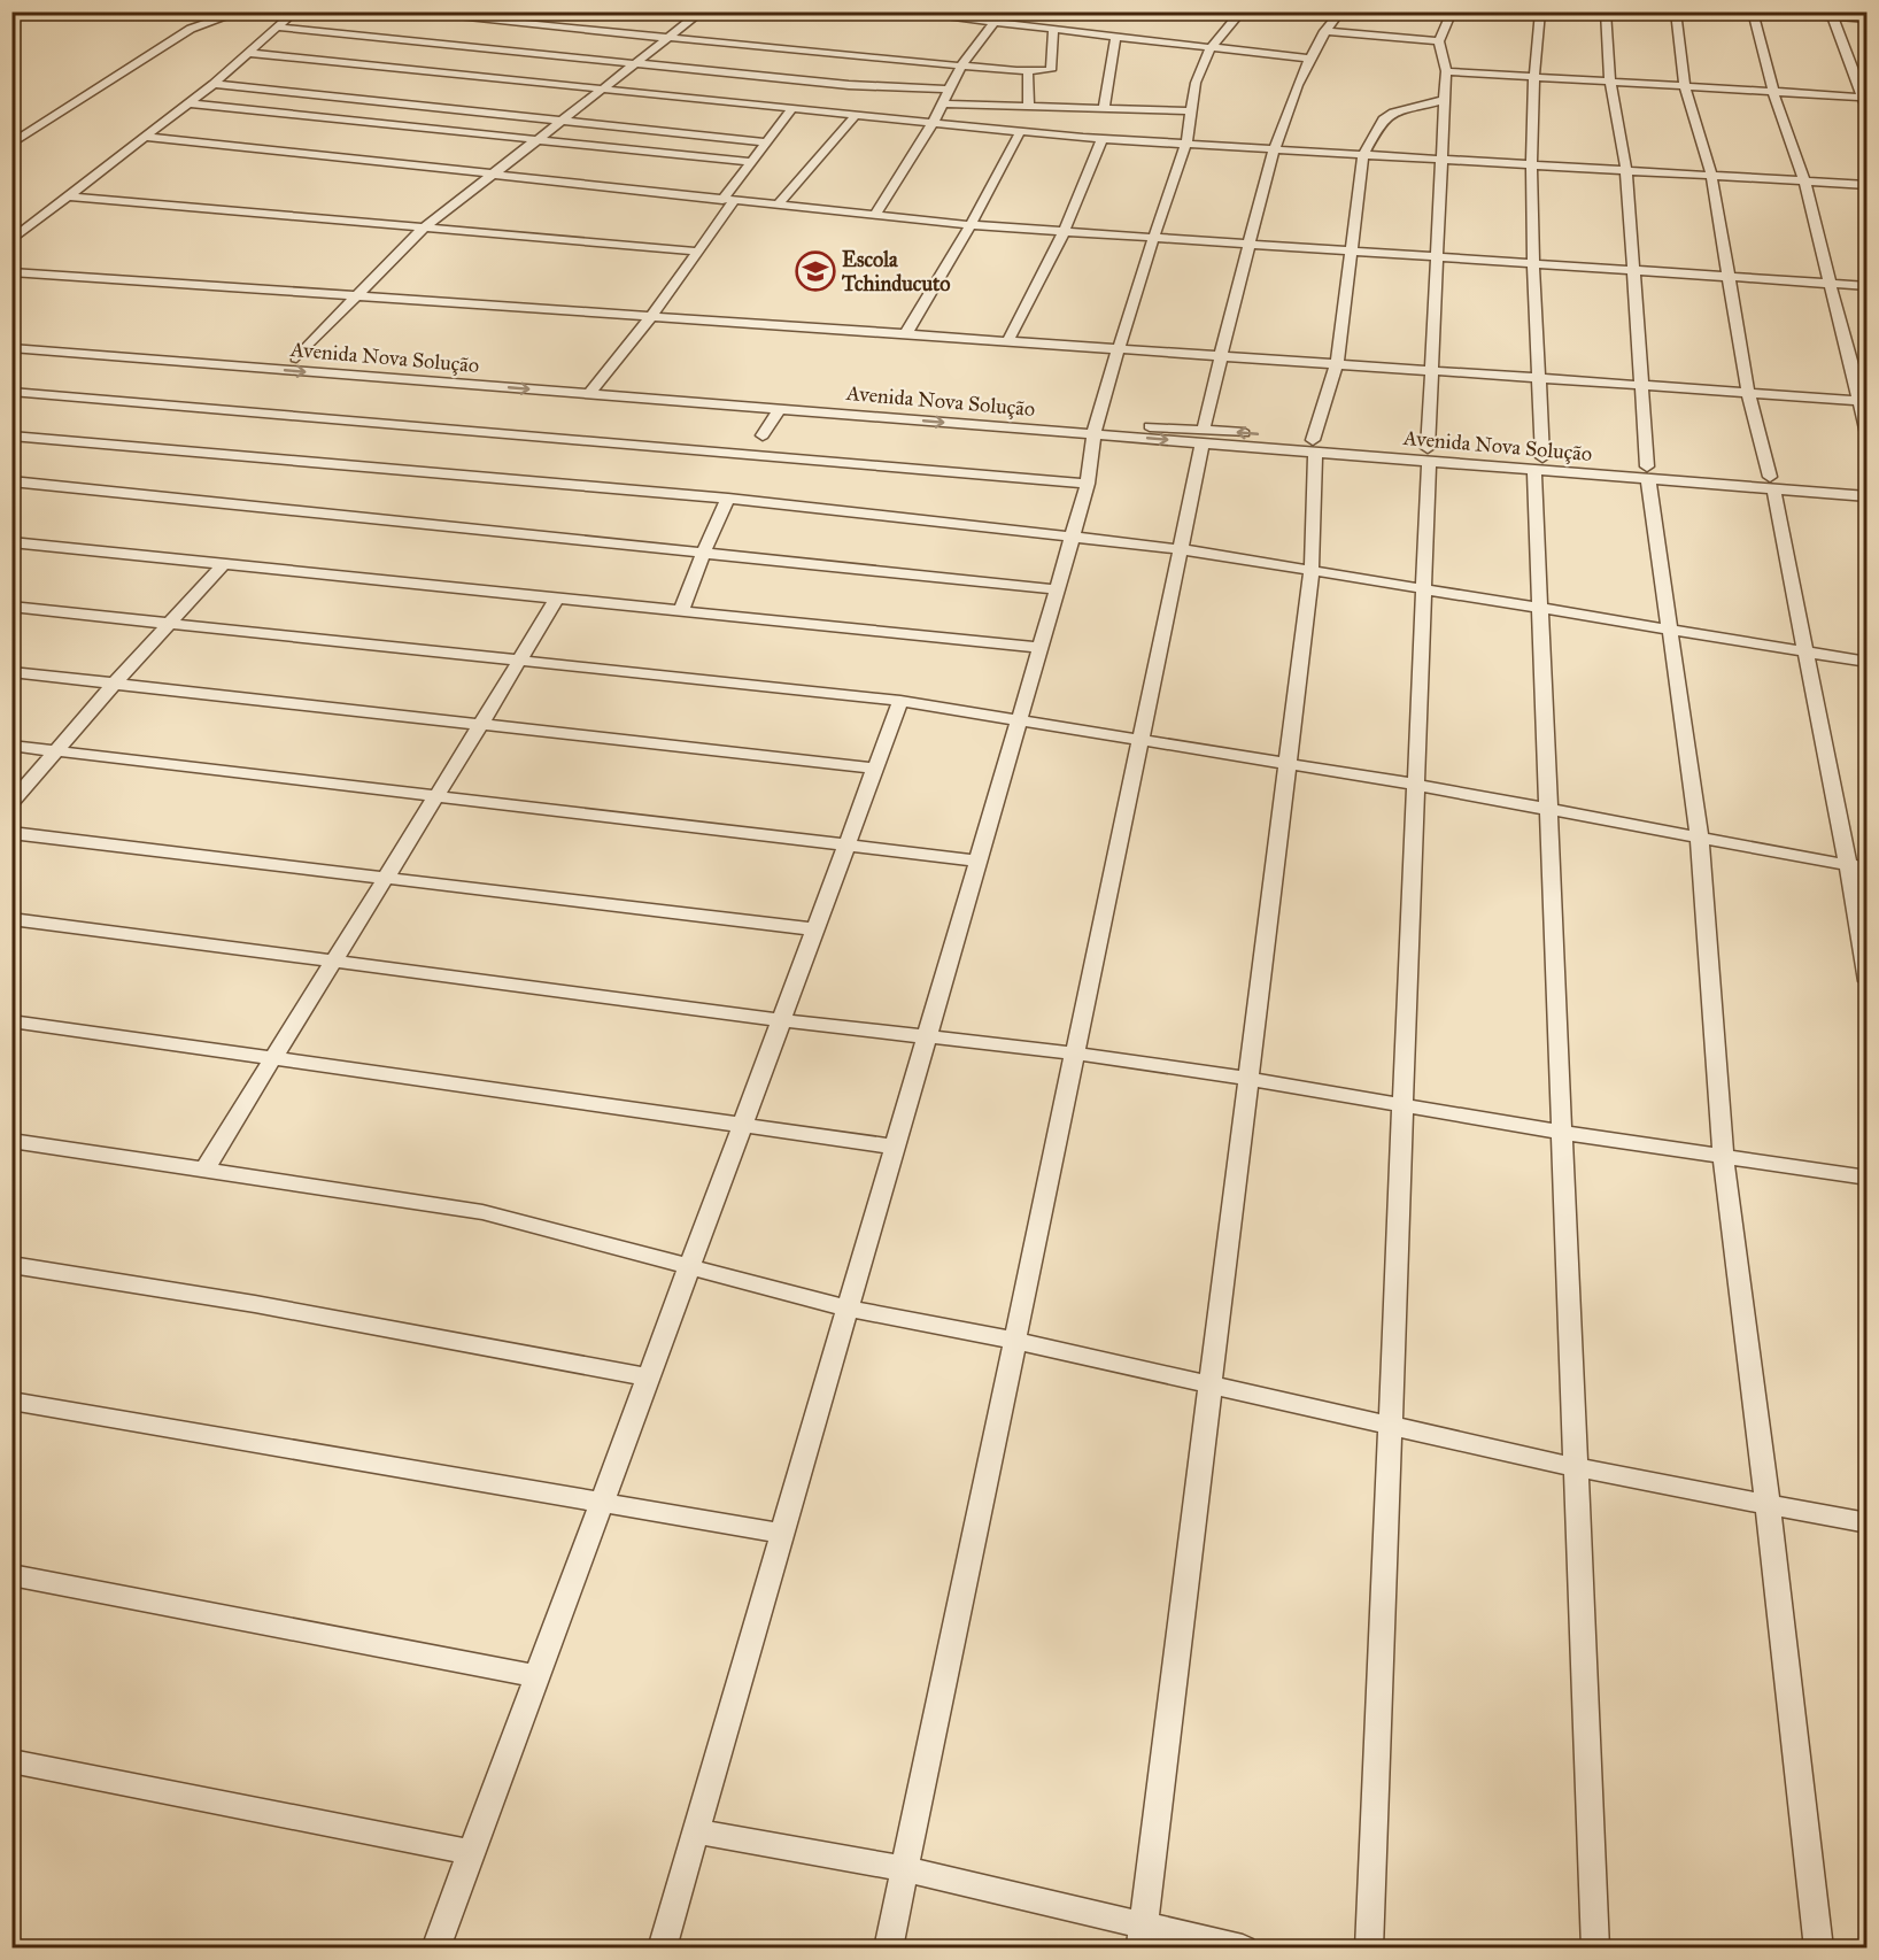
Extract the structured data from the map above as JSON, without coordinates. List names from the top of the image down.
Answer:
{
  "streets": {
    "street": ["Avenida Nova Solução"]
  },
  "places": {
    "school or university": ["Escola Tchinducuto"]
  }
}
